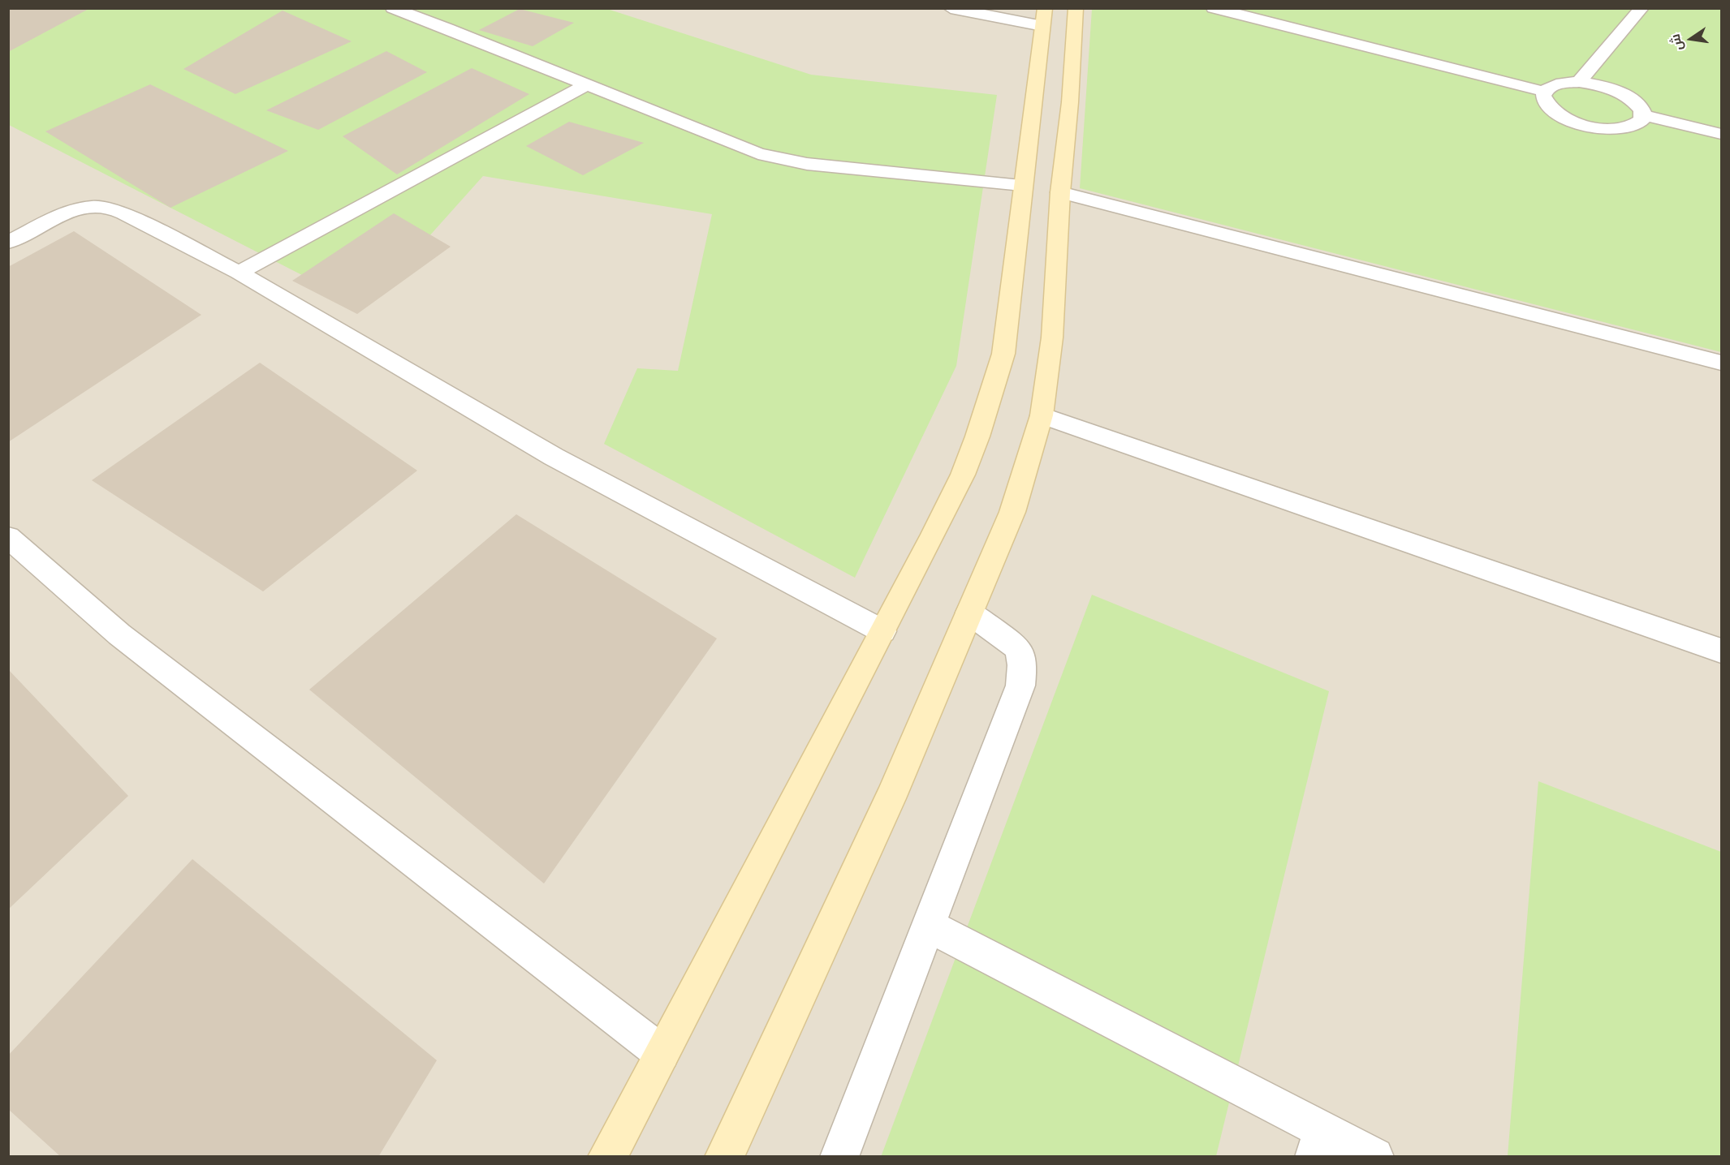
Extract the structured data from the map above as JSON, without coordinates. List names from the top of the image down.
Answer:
{
  "north": "left"
}
